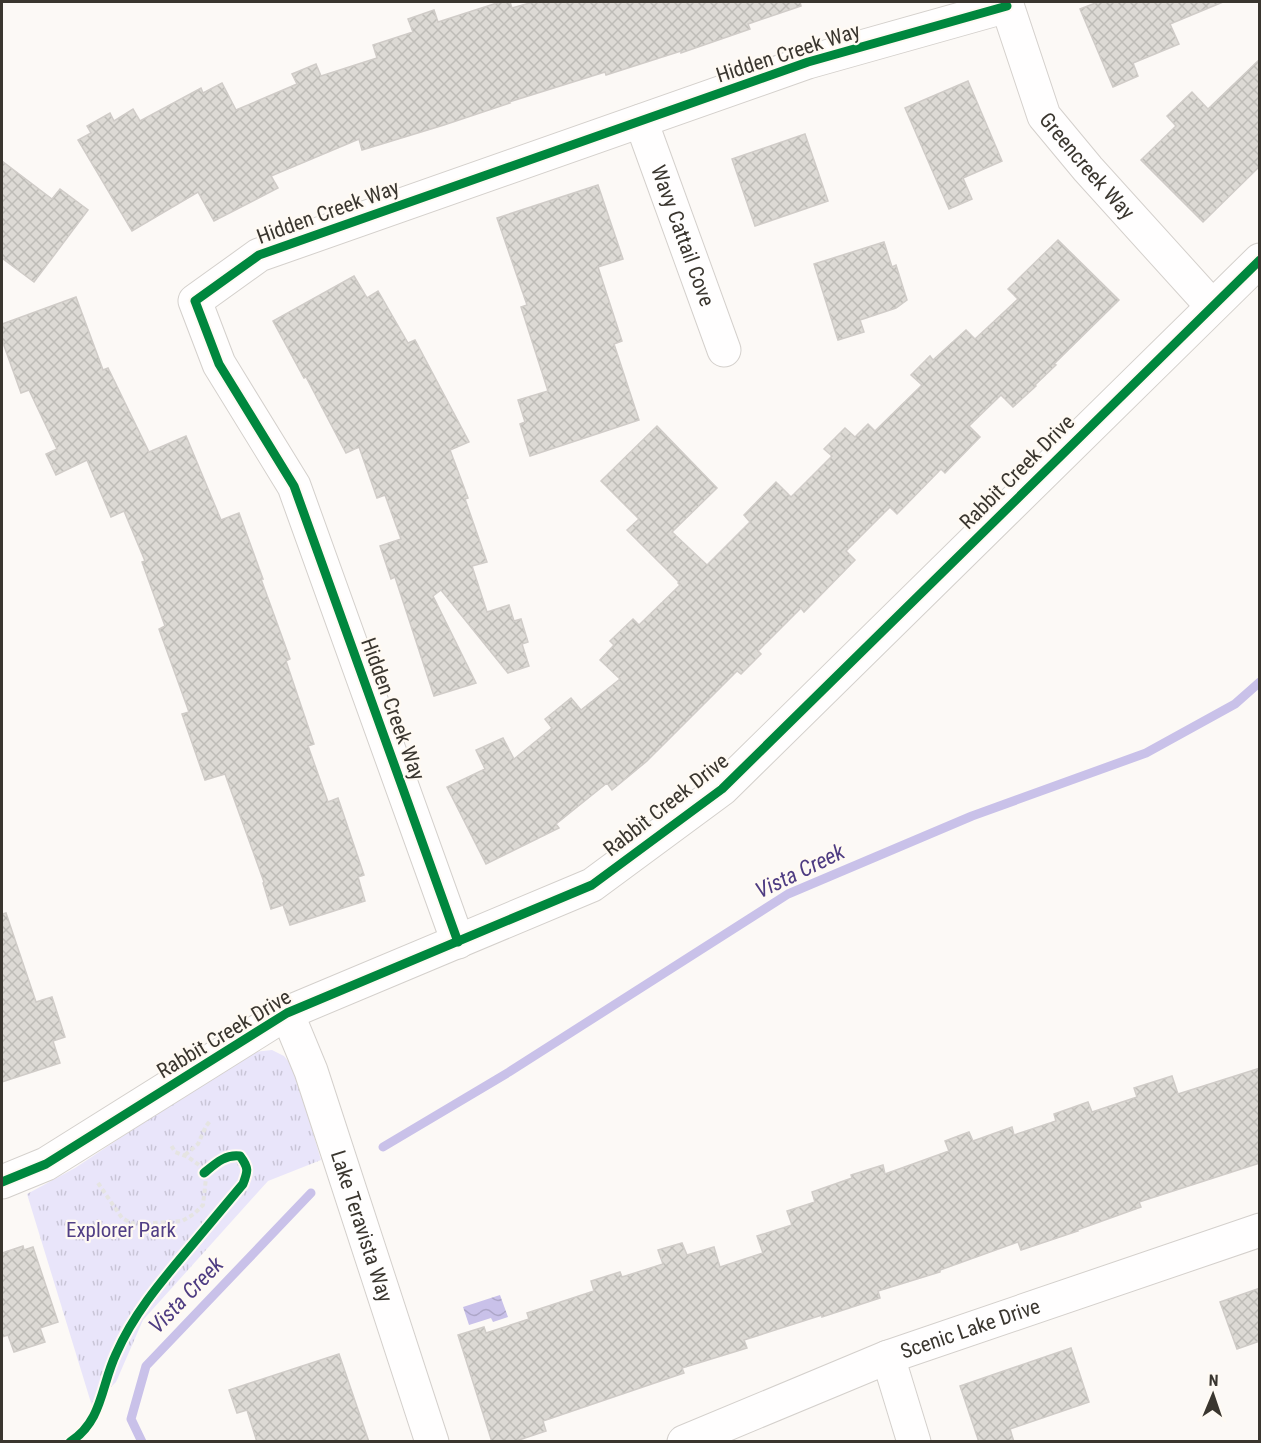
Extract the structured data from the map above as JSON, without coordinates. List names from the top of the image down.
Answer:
{
  "streets": {
    "street": [
      "Hidden Creek Way",
      "Greencreek Way",
      "Wavy Cattail Cove",
      "Rabbit Creek Drive",
      "Lake Teravista Way",
      "Scenic Lake Drive"
    ]
  },
  "crossings": [
    ["Hidden Creek Way", "Greencreek Way"],
    ["Hidden Creek Way", "Wavy Cattail Cove"],
    ["Hidden Creek Way", "Rabbit Creek Drive"],
    ["Greencreek Way", "Rabbit Creek Drive"],
    ["Rabbit Creek Drive", "Lake Teravista Way"]
  ],
  "water": ["Vista Creek"],
  "parks": ["Explorer Park"],
  "north": "top"
}
